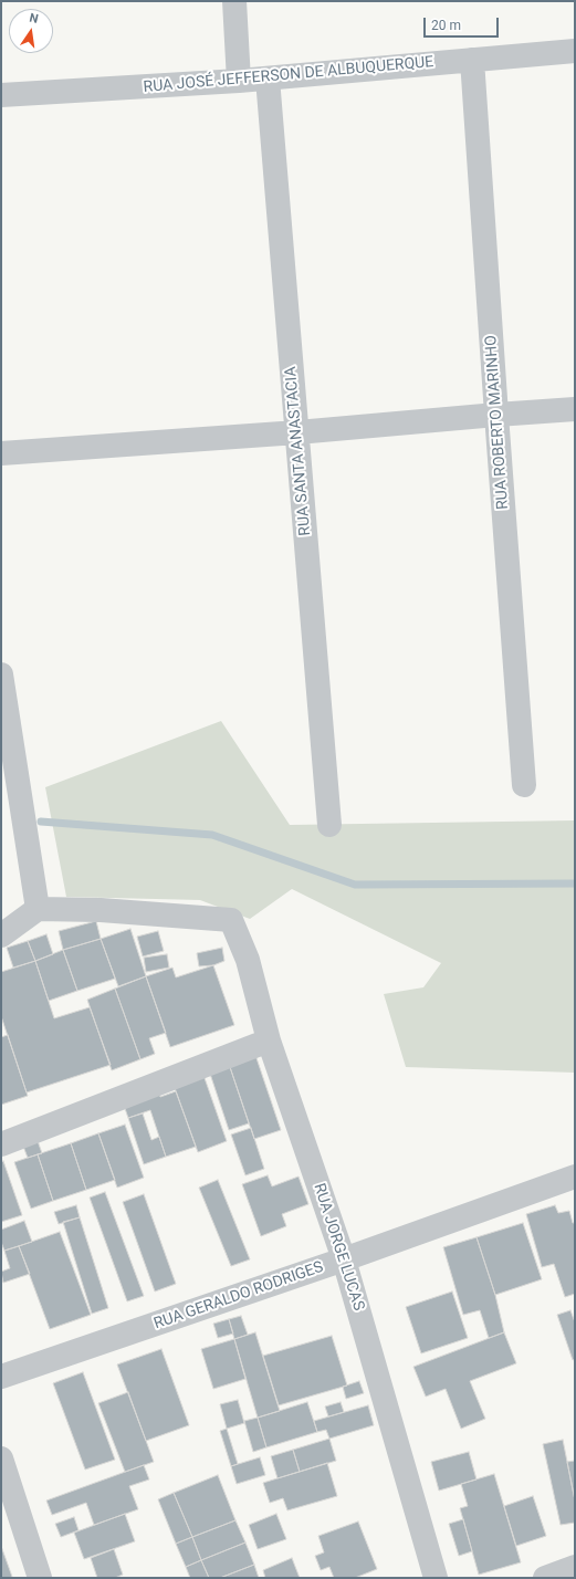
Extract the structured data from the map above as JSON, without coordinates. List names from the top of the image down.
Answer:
{
  "streets": {
    "street": [
      "RUA JOSÉ JEFFERSON DE ALBUQUERQUE",
      "RUA ROBERTO MARINHO",
      "RUA SANTA ANASTACIA",
      "RUA JORGE LUCAS",
      "RUA GERALDO RODRIGES"
    ]
  },
  "crossings": [
    ["RUA JOSÉ JEFFERSON DE ALBUQUERQUE", "RUA ROBERTO MARINHO"],
    ["RUA JOSÉ JEFFERSON DE ALBUQUERQUE", "RUA SANTA ANASTACIA"],
    ["RUA JORGE LUCAS", "RUA GERALDO RODRIGES"]
  ],
  "scale_bar": "20 m",
  "north": "top"
}
